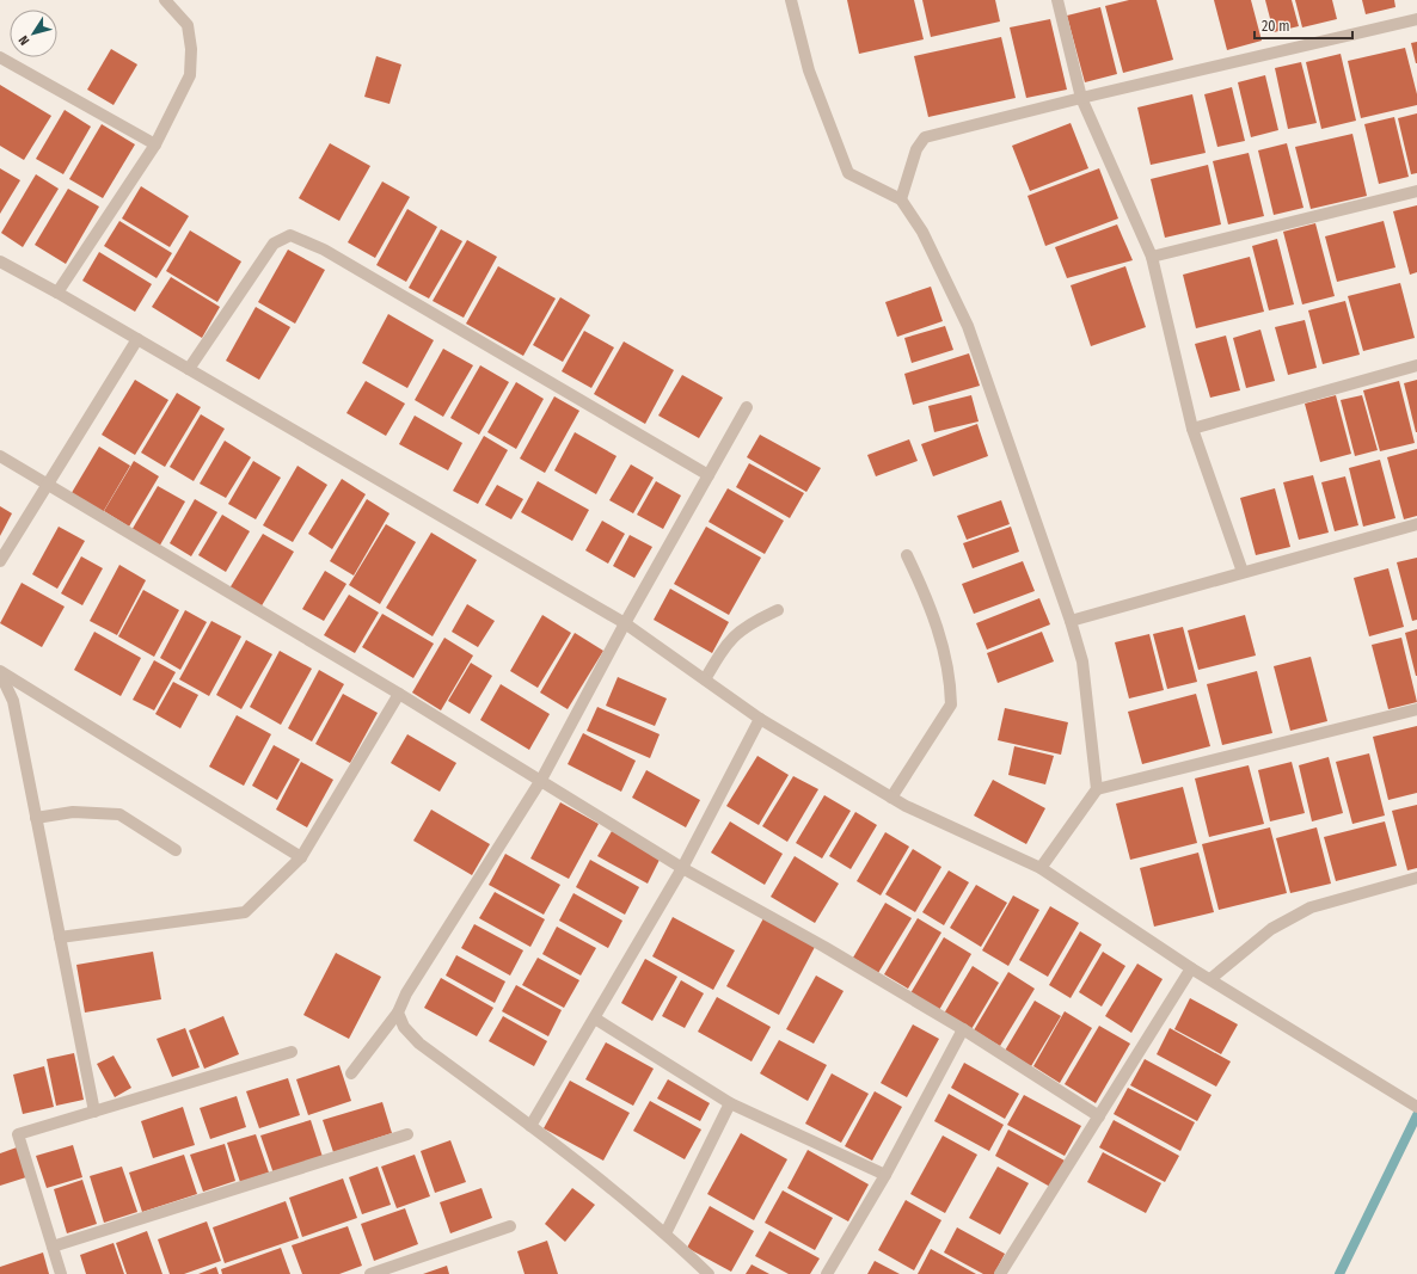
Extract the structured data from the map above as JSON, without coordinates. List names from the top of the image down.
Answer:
{
  "scale_bar": "20 m",
  "north": "bottom left"
}
